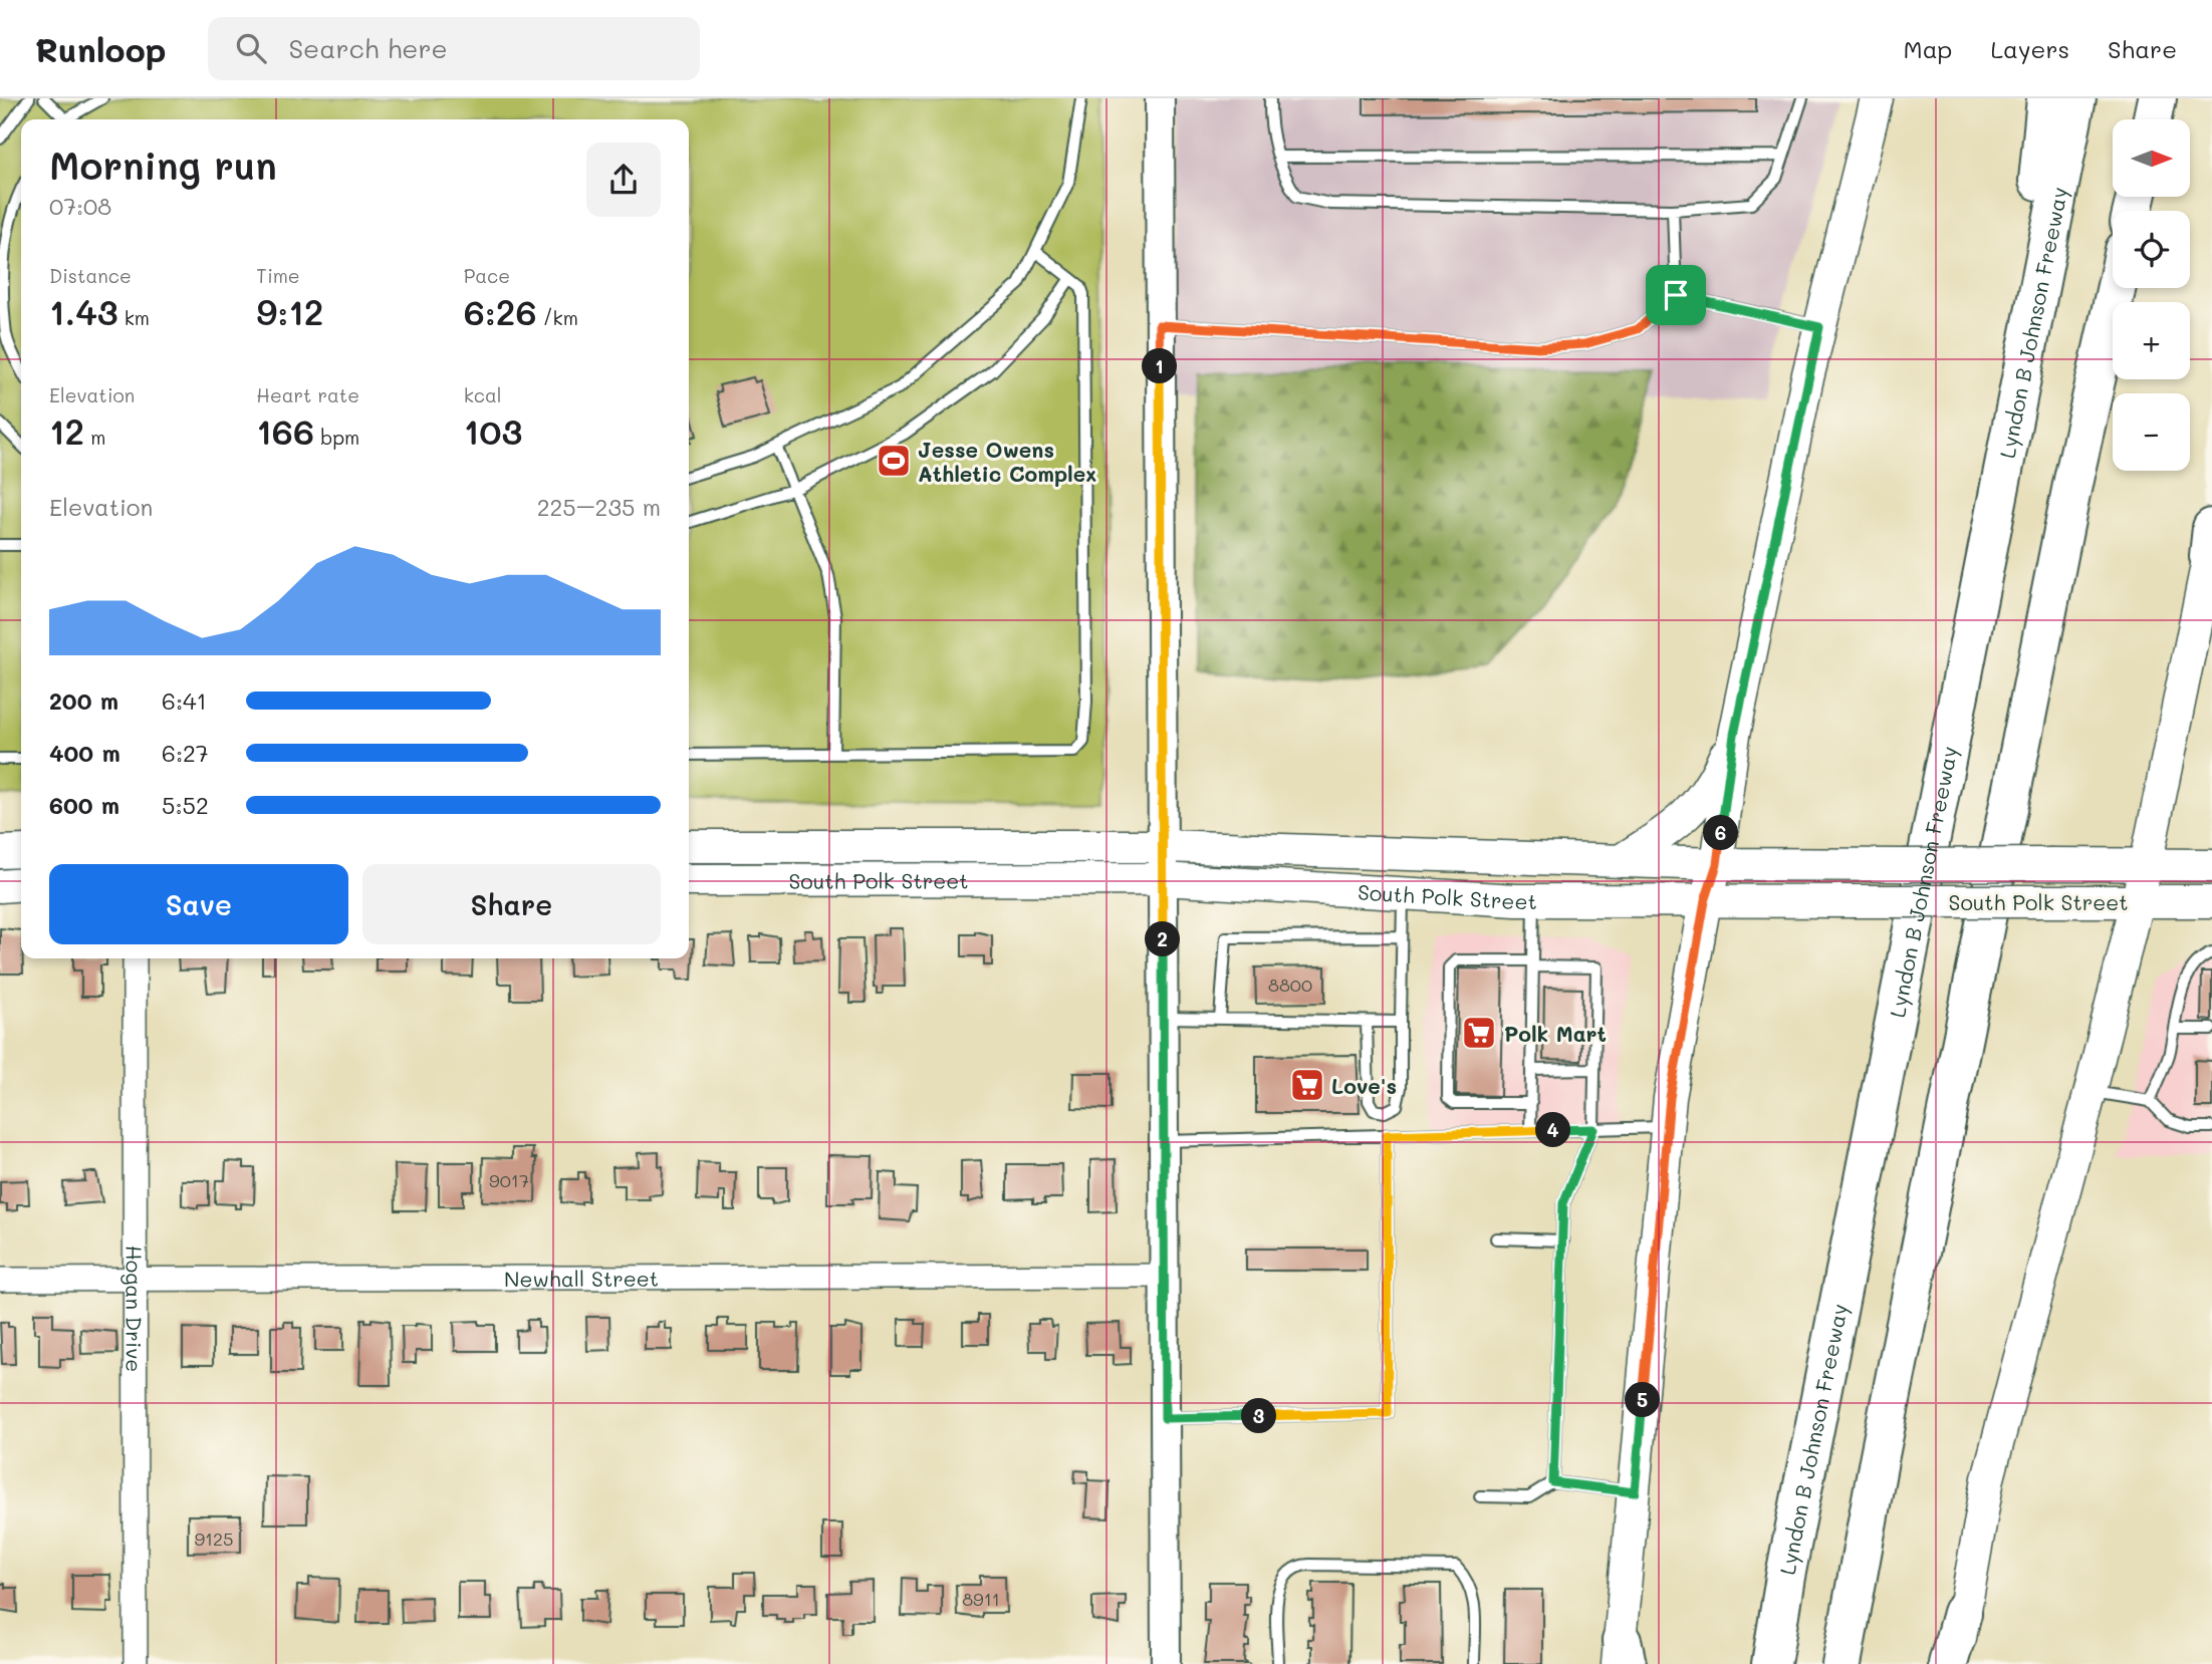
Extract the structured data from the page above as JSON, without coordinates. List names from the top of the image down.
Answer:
{
  "streets": {
    "highway": ["Lyndon B Johnson Freeway"],
    "main road": ["South Polk Street"],
    "street": ["Newhall Street", "Hogan Drive"]
  },
  "crossings": [
    ["Newhall Street", "Hogan Drive"]
  ],
  "places": {
    "sports": ["Jesse Owens Athletic Complex"],
    "supermarket": ["Polk Mart", "Love's"]
  },
  "house_numbers": [
    "8800",
    "9017",
    "9125",
    "8911"
  ],
  "north": "right",
  "page": {
    "header": "Runloop",
    "search": "Search here",
    "nav": ["Map", "Layers", "Share"],
    "map_buttons": ["+", "−"],
    "heading": ["Morning run", "07:08"],
    "stats": [
      ["Distance", "1.43 km"],
      ["Time", "9:12"],
      ["Pace", "6:26 /km"],
      ["Elevation", "12 m"],
      ["Heart rate", "166 bpm"],
      ["kcal", "103"]
    ],
    "pins": [
      "1",
      "6",
      "2",
      "4",
      "5",
      "3"
    ],
    "chart": ["Elevation", "225–235 m"],
    "list": [
      {
        "name": "200 m",
        "note": "6:41"
      },
      {
        "name": "400 m",
        "note": "6:27"
      },
      {
        "name": "600 m",
        "note": "5:52"
      }
    ],
    "buttons": ["Save", "Share"]
  }
}
